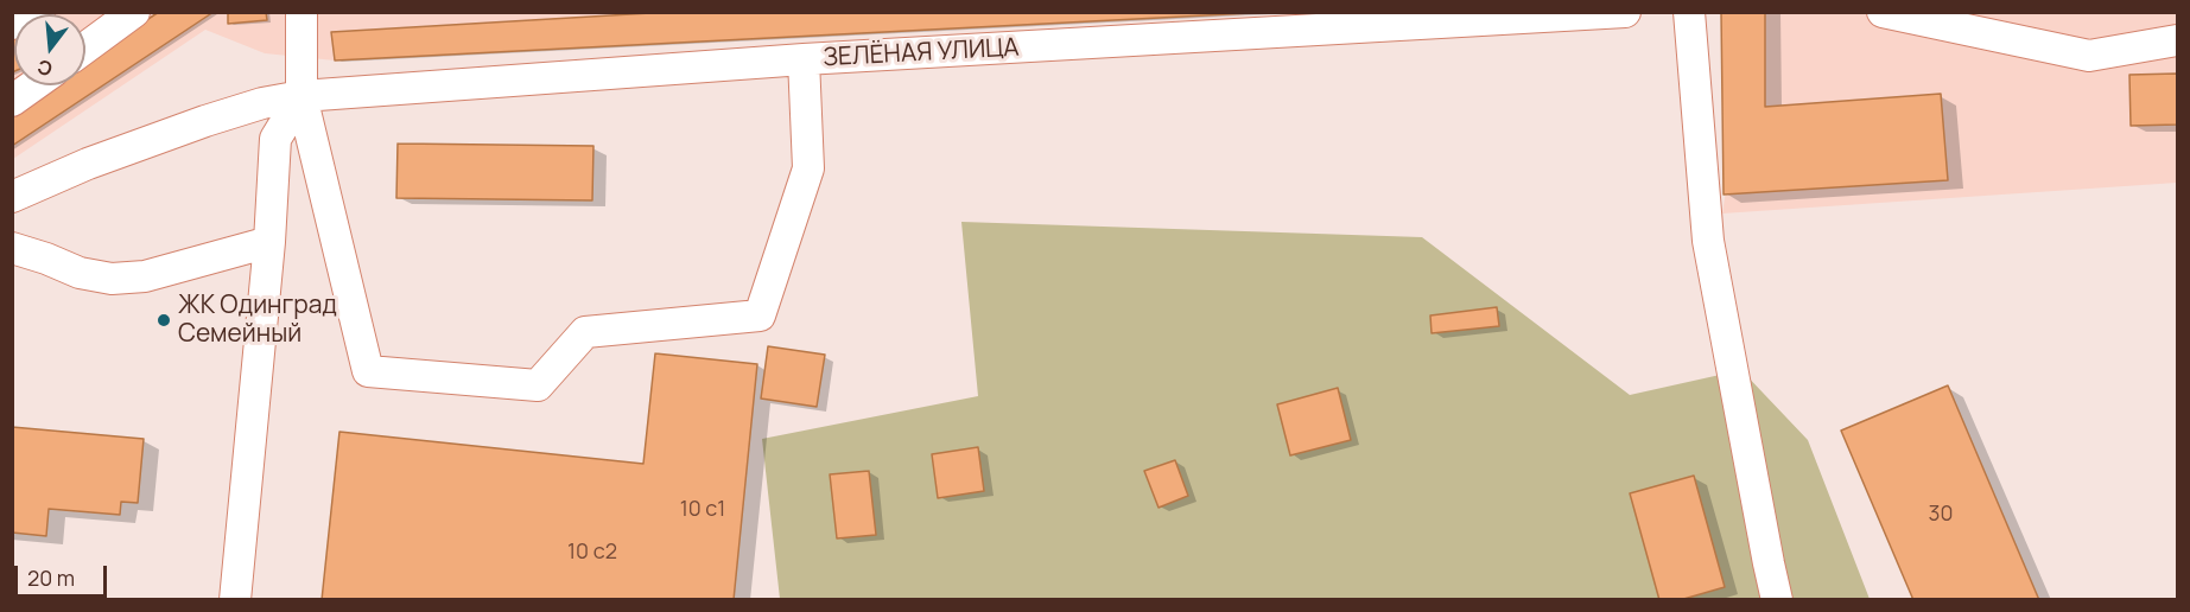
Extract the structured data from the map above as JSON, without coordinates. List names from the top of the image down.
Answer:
{
  "streets": {
    "street": ["ЗЕЛЁНАЯ УЛИЦА"]
  },
  "places": ["ЖК Одинград Семейный"],
  "house_numbers": ["10 с1", "30", "10 с2"],
  "scale_bar": "20 m",
  "north": "bottom"
}
